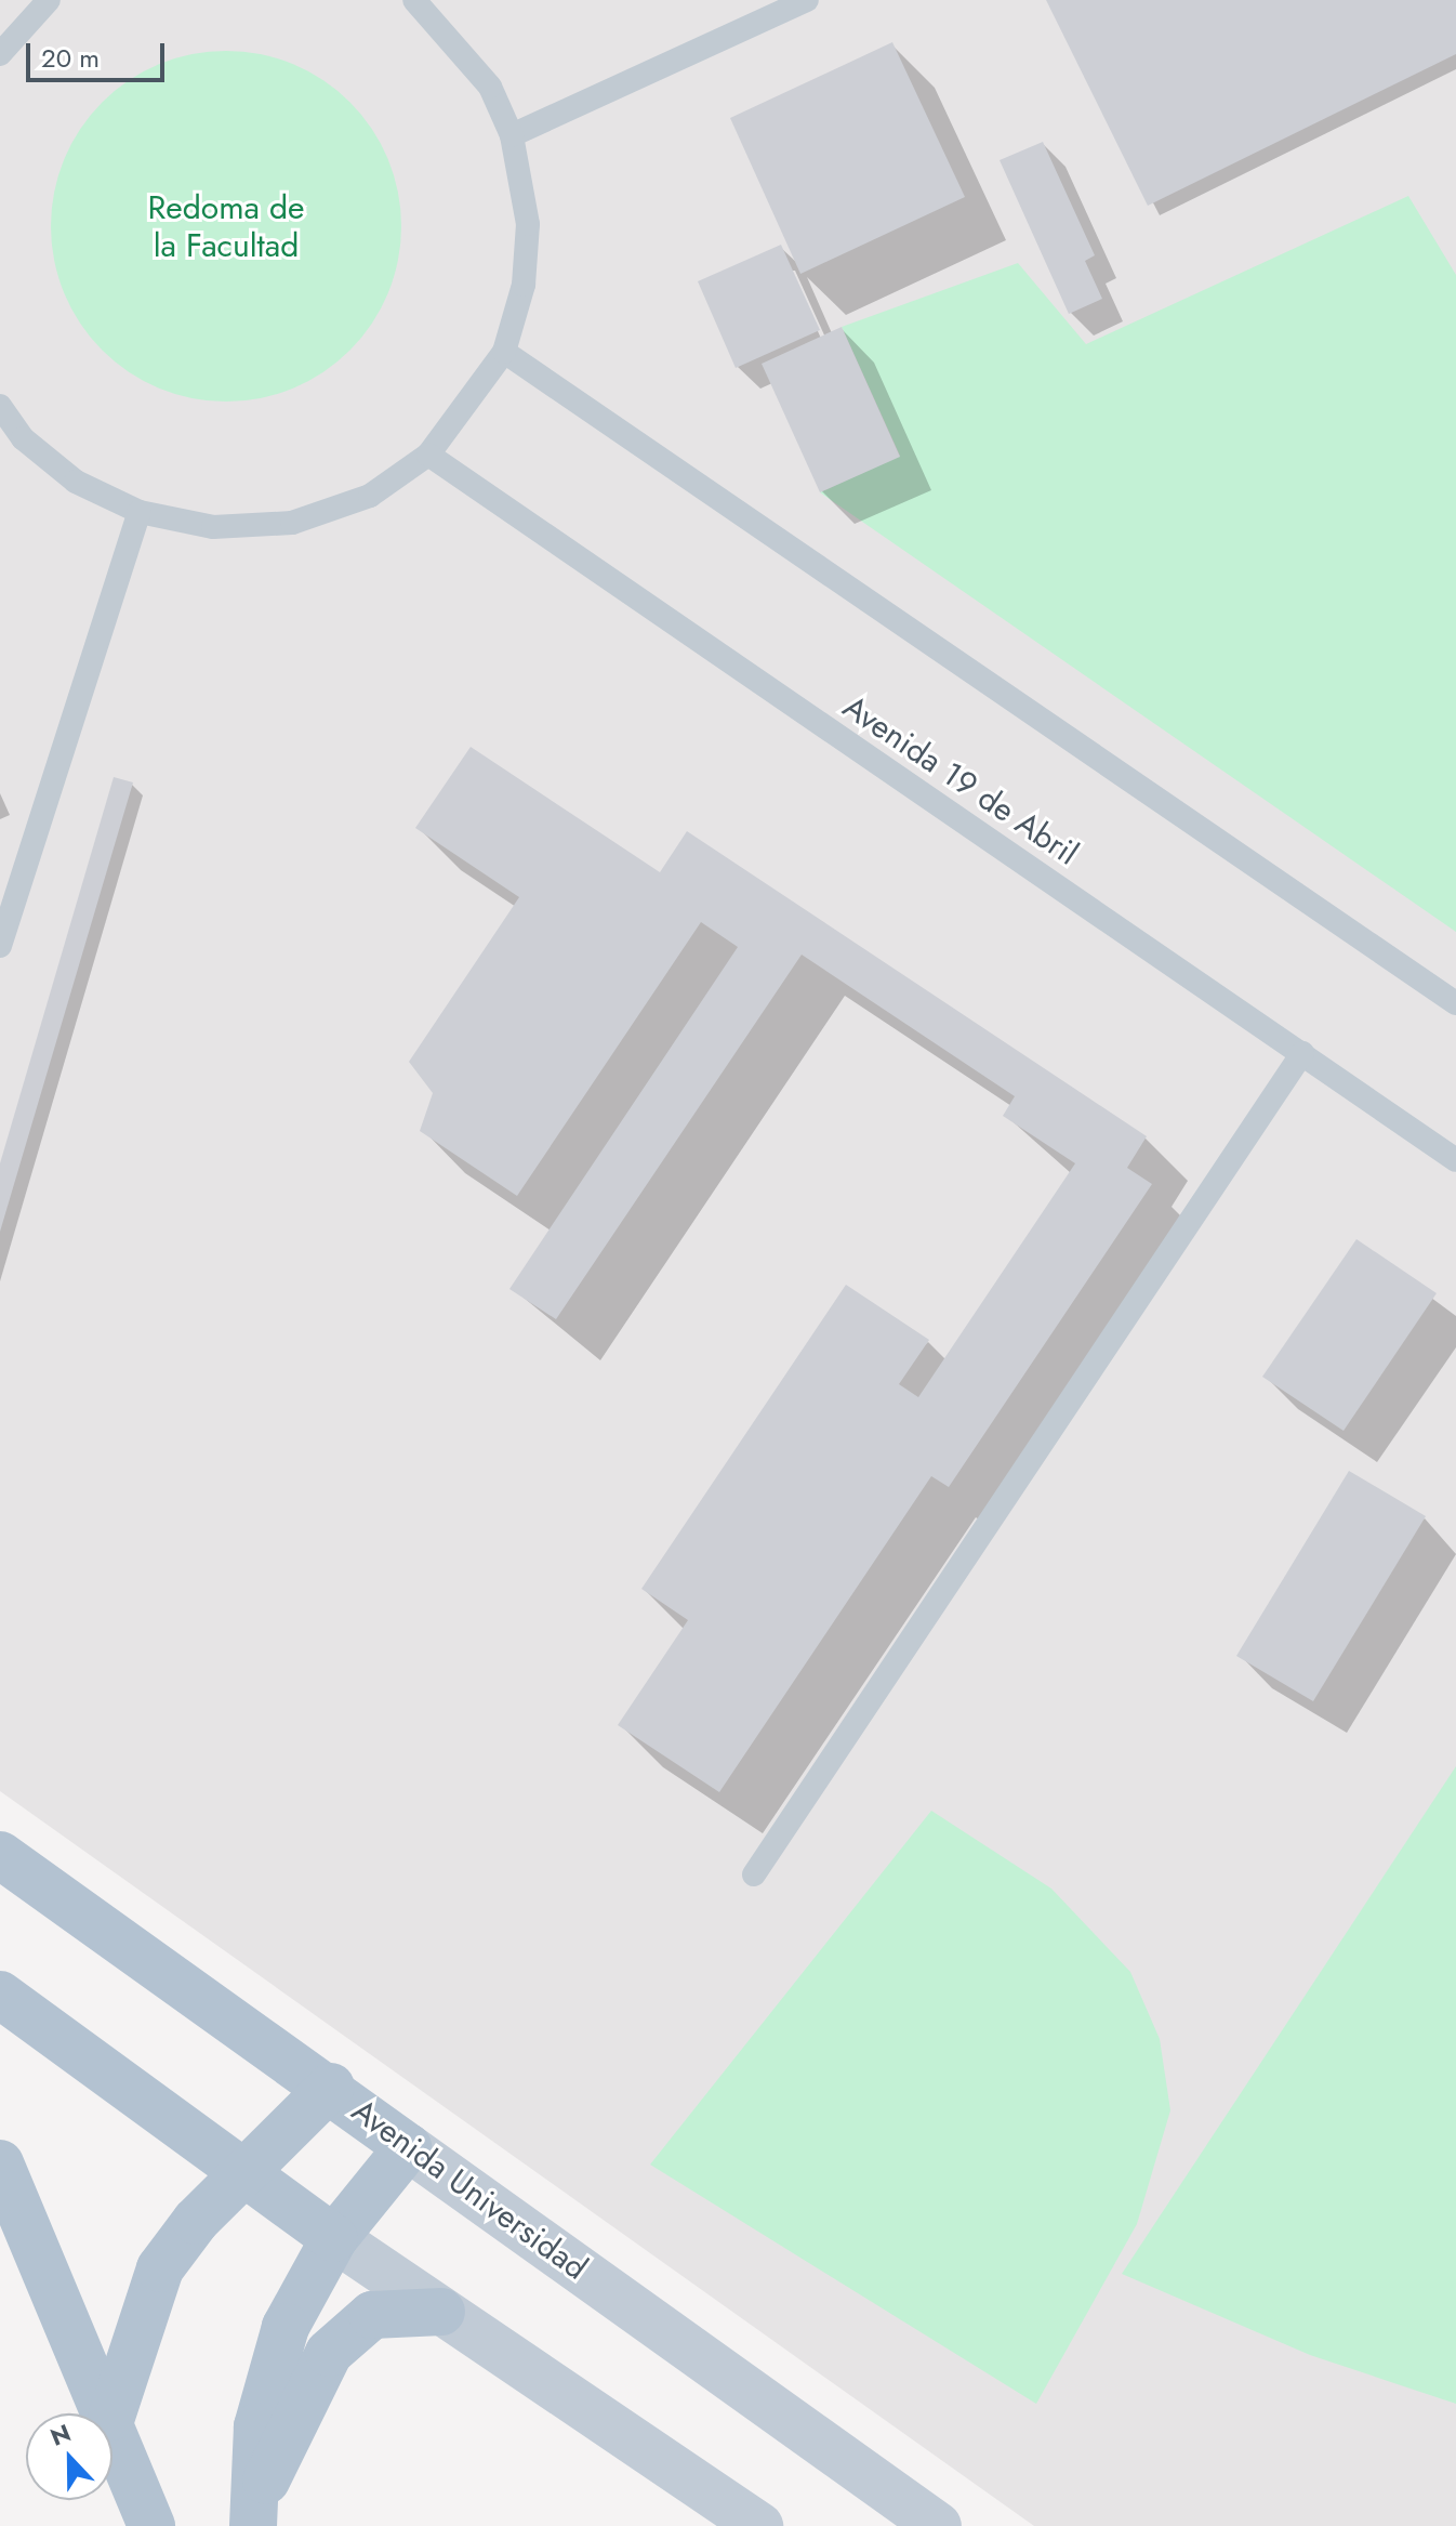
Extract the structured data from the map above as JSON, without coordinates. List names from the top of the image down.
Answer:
{
  "streets": {
    "main road": ["Avenida Universidad"],
    "lane": ["Avenida 19 de Abril"]
  },
  "parks": ["Redoma de la Facultad"],
  "scale_bar": "20 m",
  "north": "top"
}
